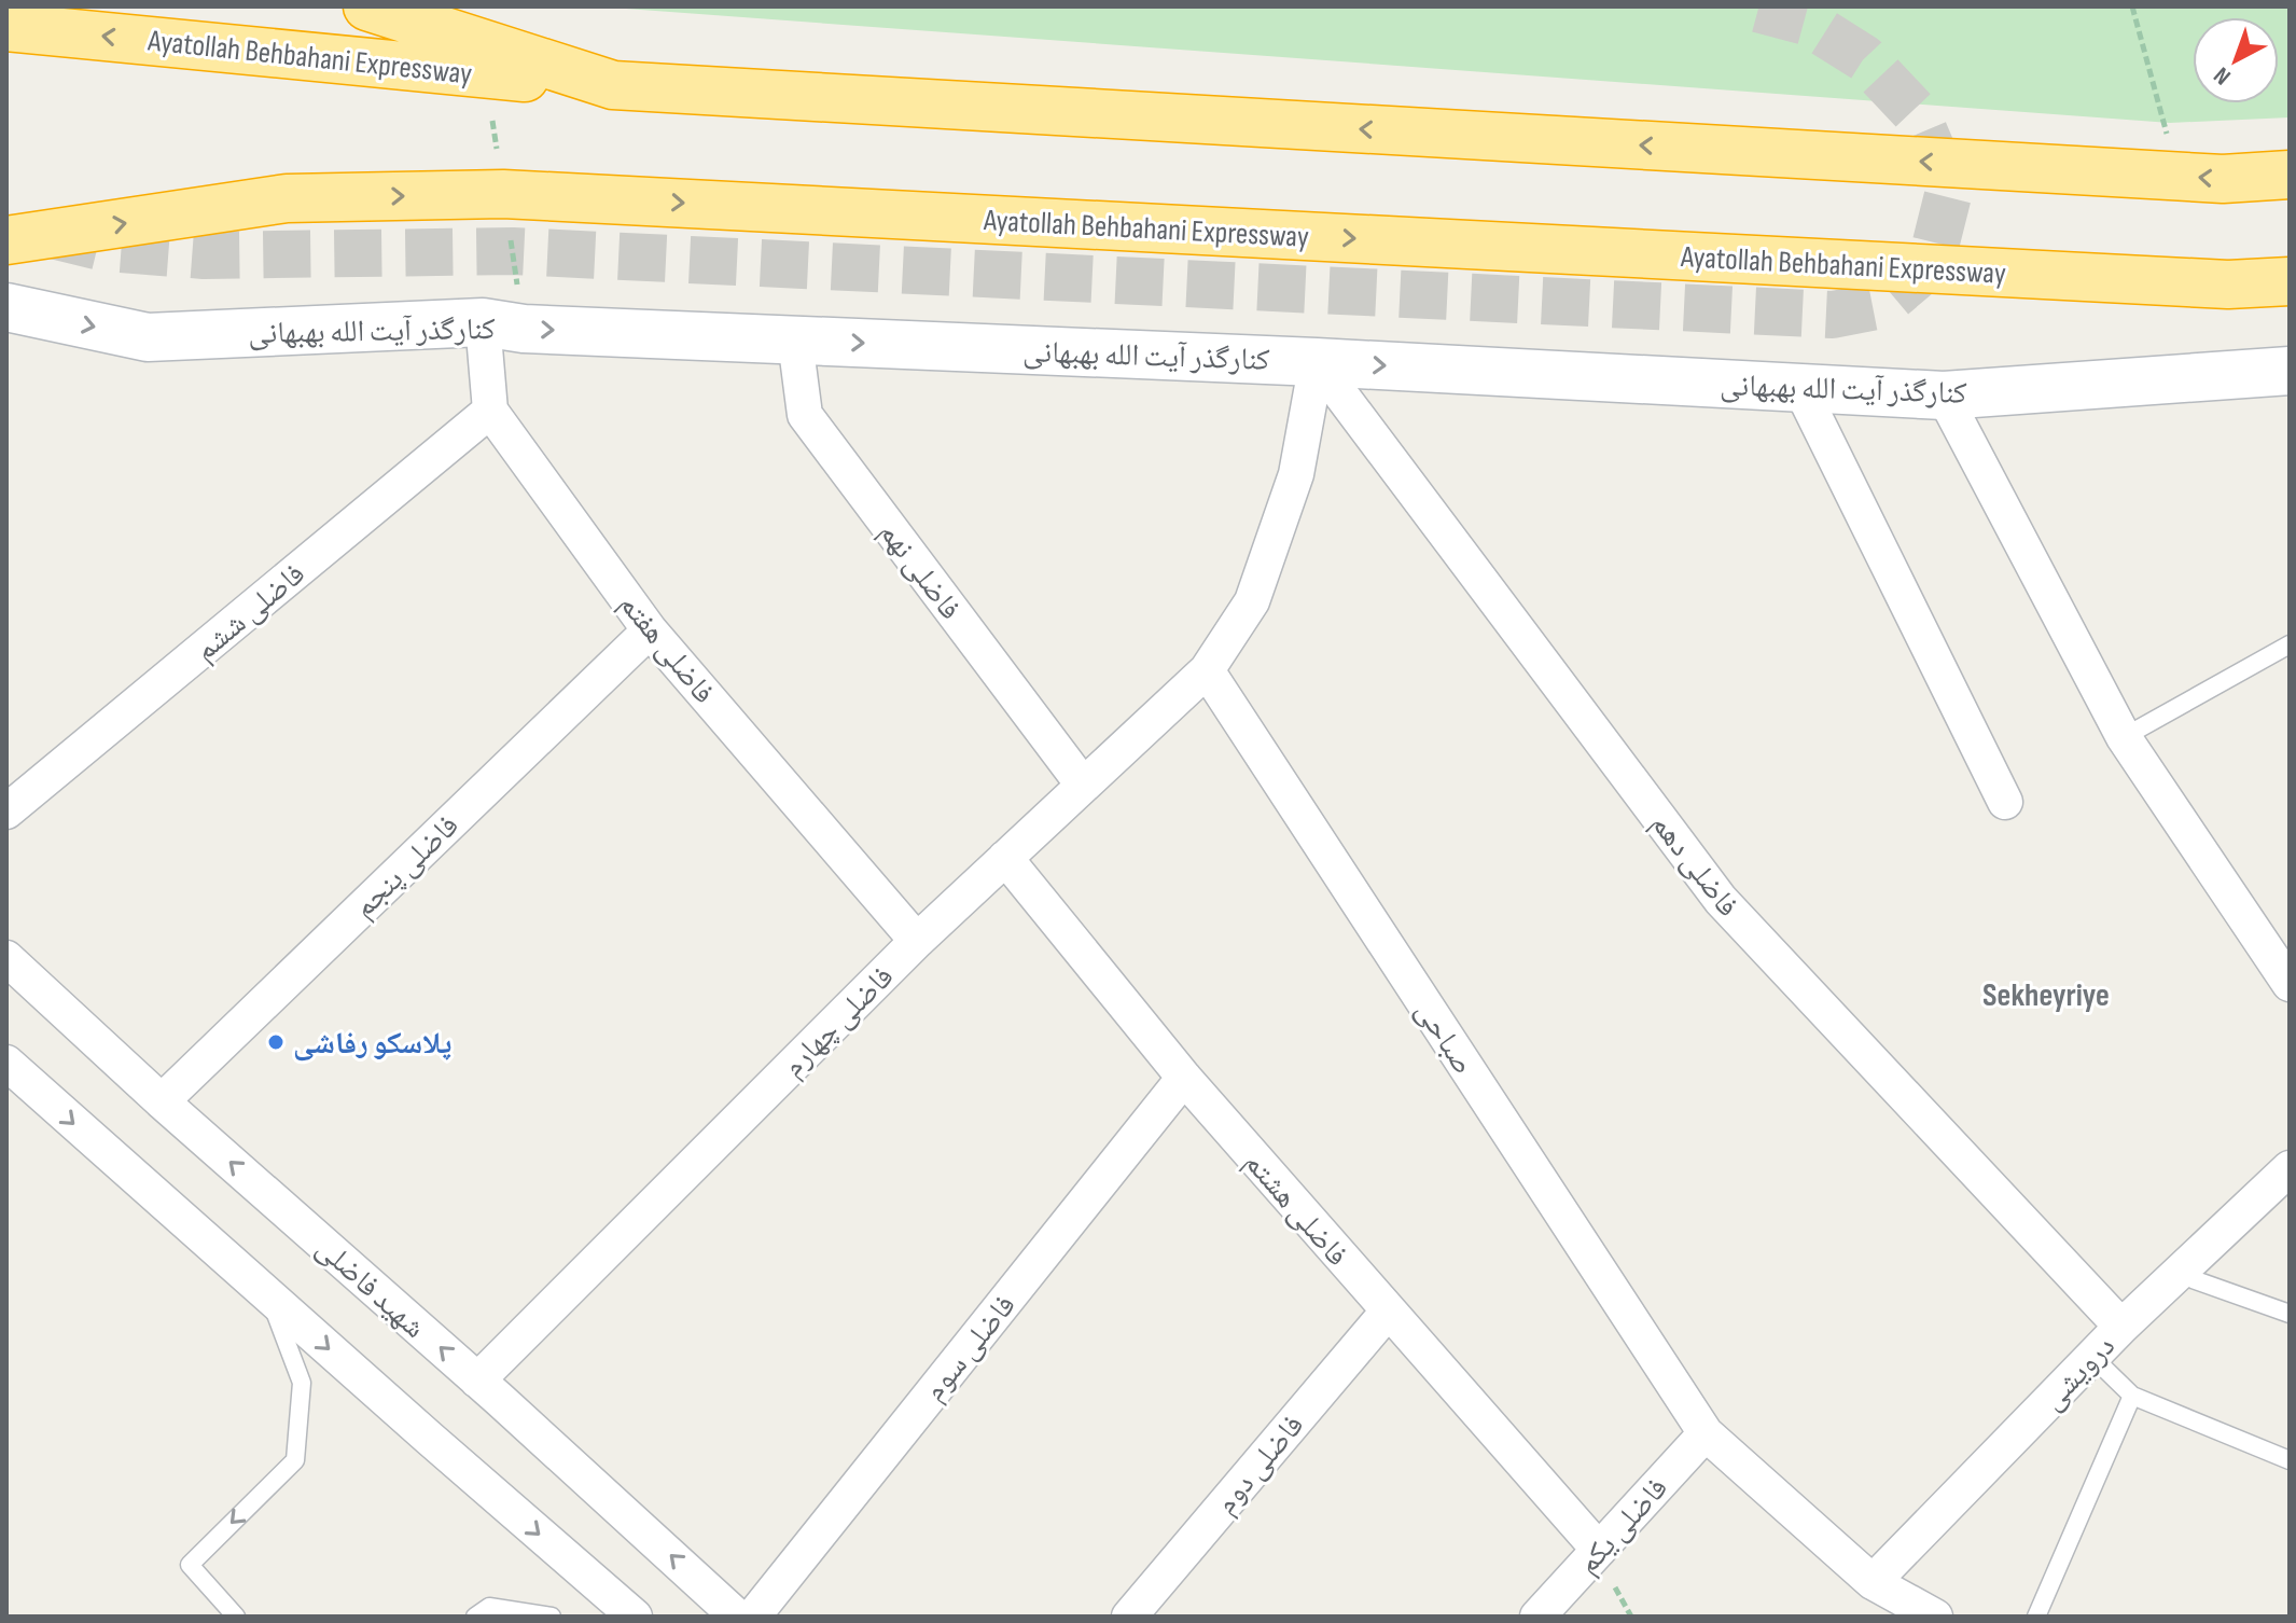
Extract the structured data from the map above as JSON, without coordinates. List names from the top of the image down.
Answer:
{
  "streets": {
    "highway": ["Ayatollah Behbahani Expressway"],
    "main road": ["کنارگذر آیت الله بهبهانی"],
    "street": [
      "فاضلی نهم",
      "فاضلی ششم",
      "فاضلی هفتم",
      "فاضلی دهم",
      "فاضلی پنجم",
      "فاضلی چهارم",
      "صباحی",
      "فاضلی هشتم",
      "شهید فاضلی",
      "فاضلی سوم",
      "درویشی",
      "فاضلی دوم",
      "فاضلی یکم"
    ]
  },
  "crossings": [
    ["کنارگذر آیت الله بهبهانی", "فاضلی نهم"],
    ["کنارگذر آیت الله بهبهانی", "فاضلی دهم"],
    ["فاضلی نهم", "فاضلی چهارم"],
    ["فاضلی ششم", "فاضلی هفتم"],
    ["فاضلی هفتم", "فاضلی پنجم"],
    ["فاضلی هفتم", "فاضلی چهارم"],
    ["فاضلی دهم", "درویشی"],
    ["فاضلی پنجم", "شهید فاضلی"],
    ["فاضلی چهارم", "صباحی"],
    ["فاضلی چهارم", "فاضلی هشتم"],
    ["فاضلی چهارم", "شهید فاضلی"],
    ["صباحی", "درویشی"],
    ["صباحی", "فاضلی یکم"],
    ["فاضلی هشتم", "فاضلی سوم"],
    ["فاضلی هشتم", "فاضلی دوم"],
    ["فاضلی هشتم", "فاضلی یکم"]
  ],
  "one_way": ["کنارگذر آیت الله بهبهانی"],
  "districts": ["Sekheyriye"],
  "places": ["پلاسکو رفاشی"],
  "north": "bottom left"
}
